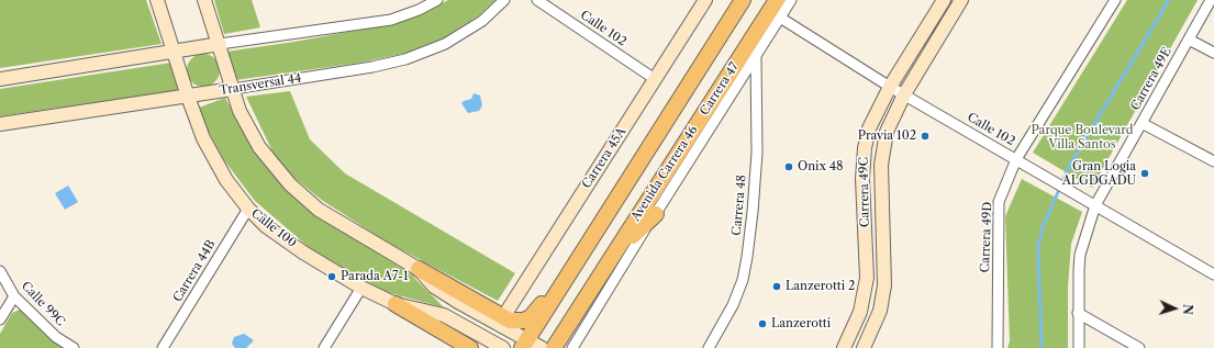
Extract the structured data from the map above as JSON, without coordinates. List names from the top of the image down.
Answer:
{
  "streets": {
    "main road": ["Avenida Carrera 46"],
    "street": [
      "Calle 102",
      "Carrera 49E",
      "Transversal 44",
      "Carrera 47",
      "Carrera 45A",
      "Carrera 49C",
      "Carrera 48",
      "Calle 100",
      "Carrera 49D",
      "Carrera 44B",
      "Calle 99C"
    ]
  },
  "crossings": [
    ["Calle 102", "Carrera 49E"],
    ["Calle 102", "Carrera 47"],
    ["Calle 102", "Carrera 45A"],
    ["Calle 102", "Carrera 49C"],
    ["Calle 102", "Carrera 49D"],
    ["Transversal 44", "Calle 100"],
    ["Carrera 47", "Carrera 48"],
    ["Calle 100", "Carrera 44B"]
  ],
  "parks": ["Parque Boulevard Villa Santos"],
  "places": [
    "Pravia 102",
    "Onix 48",
    "Gran Logia ALGDGADU",
    "Parada A7-1",
    "Lanzerotti 2",
    "Lanzerotti"
  ],
  "north": "right"
}
